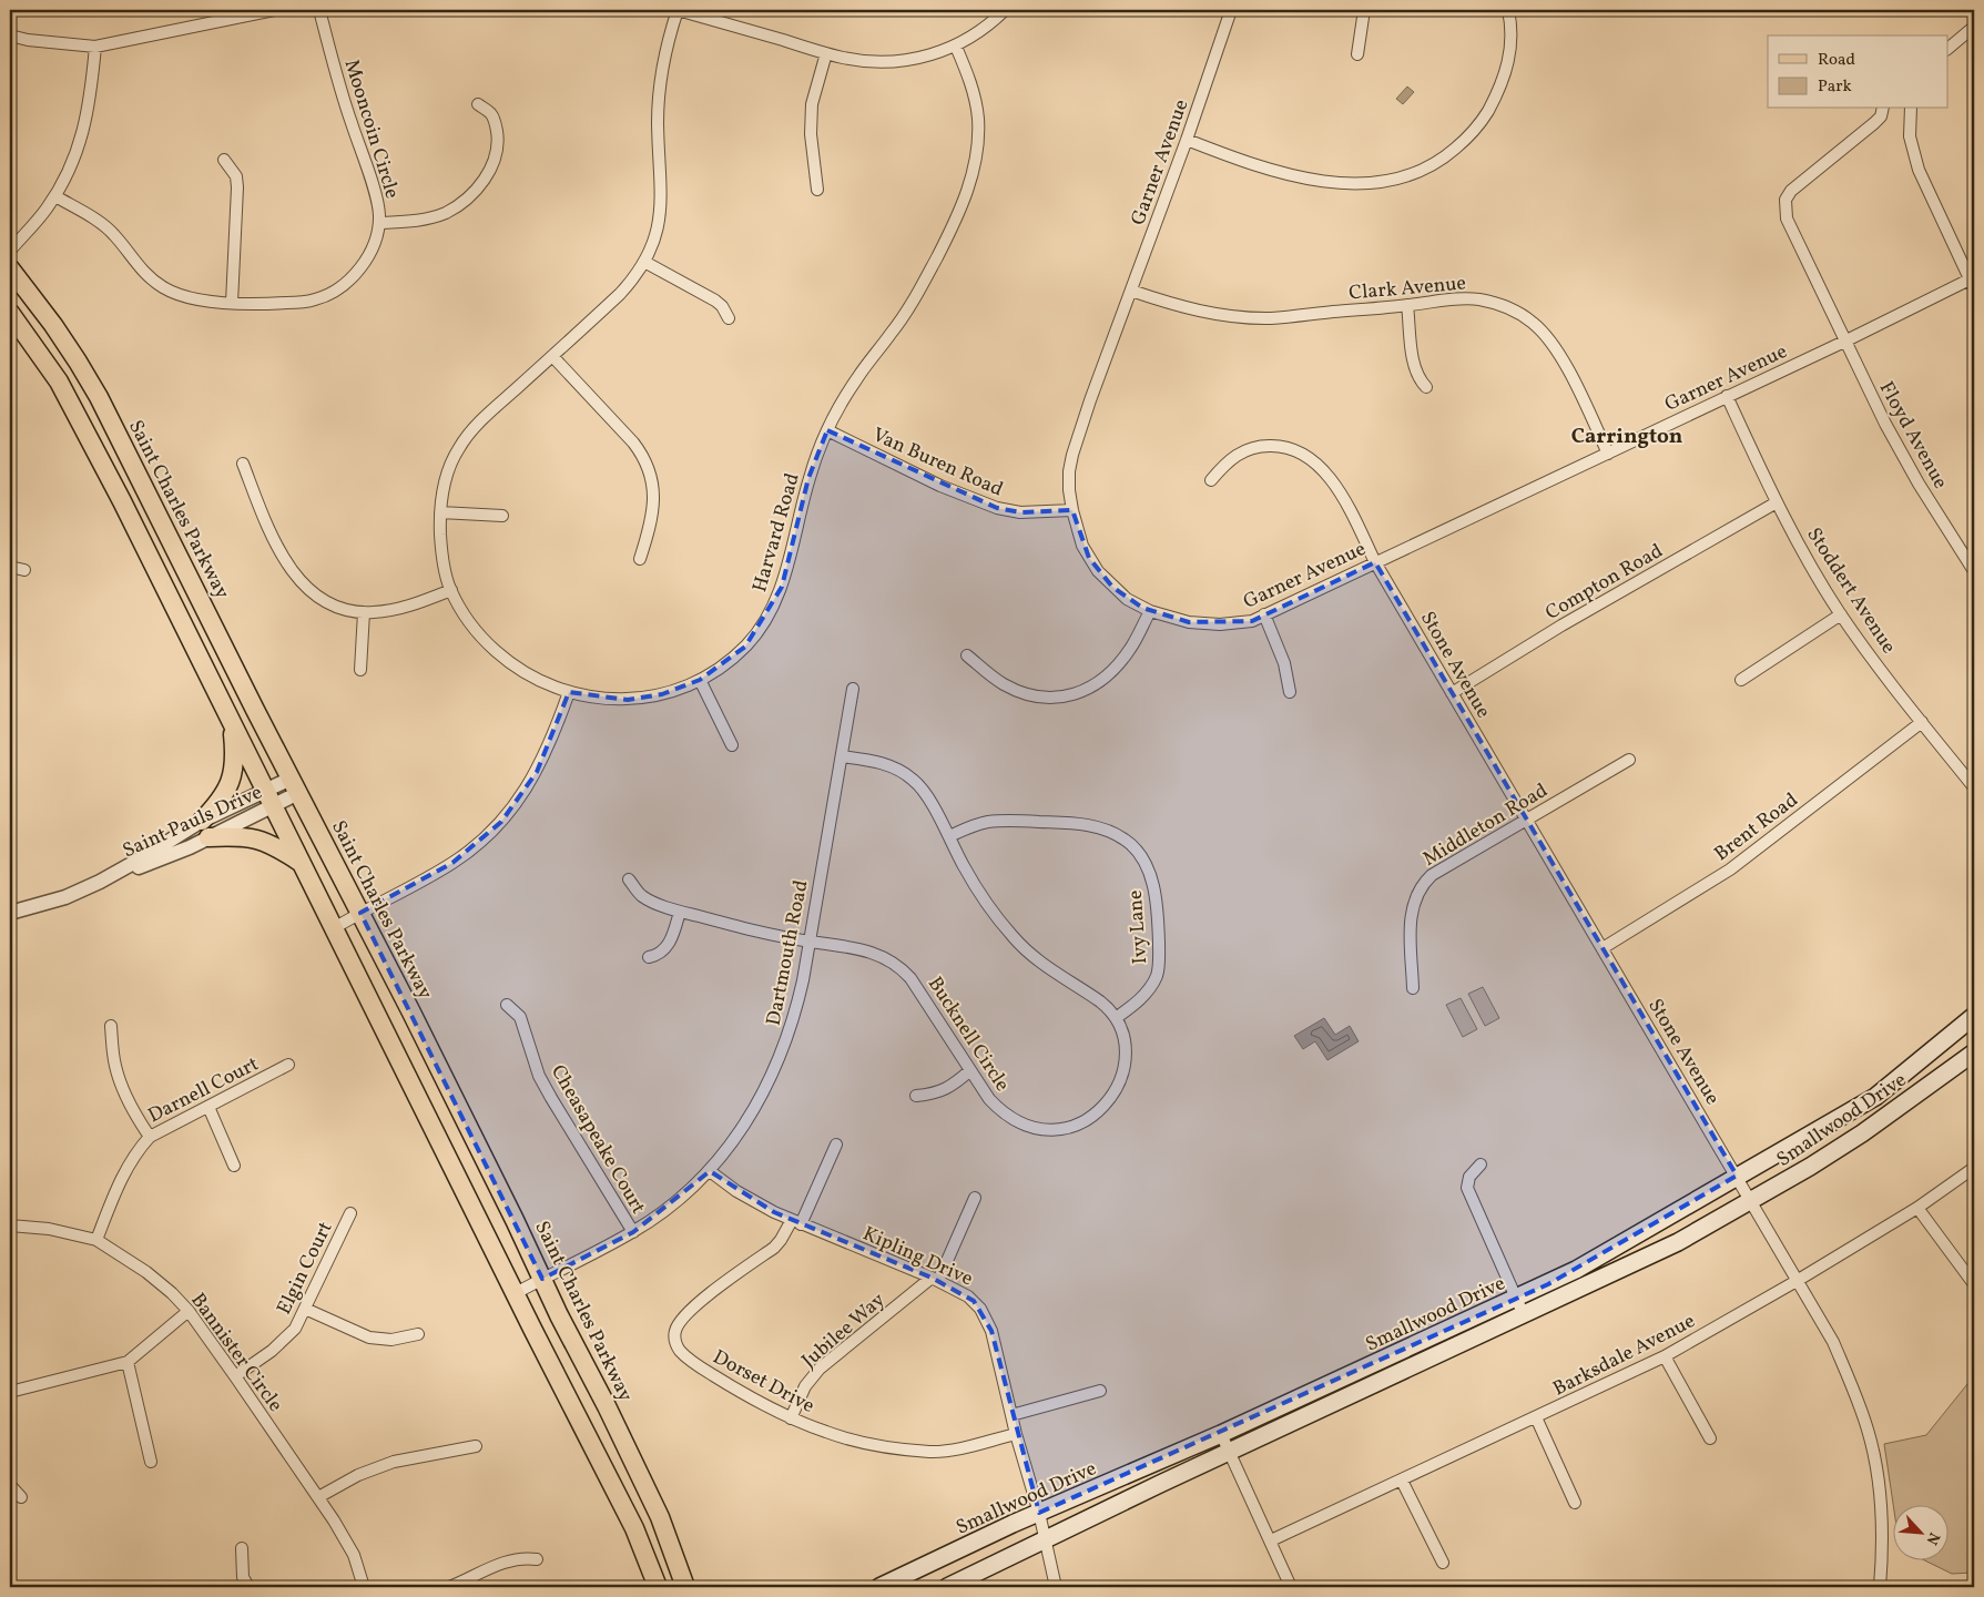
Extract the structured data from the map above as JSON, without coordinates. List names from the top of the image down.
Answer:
{
  "streets": {
    "main road": ["Saint Charles Parkway", "Smallwood Drive"],
    "street": [
      "Mooncoin Circle",
      "Garner Avenue",
      "Clark Avenue",
      "Floyd Avenue",
      "Van Buren Road",
      "Harvard Road",
      "Compton Road",
      "Stoddert Avenue",
      "Stone Avenue",
      "Saint Pauls Drive",
      "Middleton Road",
      "Brent Road",
      "Ivy Lane",
      "Dartmouth Road",
      "Bucknell Circle",
      "Darnell Court",
      "Cheasapeake Court",
      "Kipling Drive",
      "Elgin Court",
      "Jubilee Way",
      "Bannister Circle",
      "Barksdale Avenue",
      "Dorset Drive"
    ]
  },
  "crossings": [
    ["Garner Avenue", "Clark Avenue"],
    ["Garner Avenue", "Floyd Avenue"],
    ["Garner Avenue", "Van Buren Road"],
    ["Garner Avenue", "Stoddert Avenue"],
    ["Garner Avenue", "Stone Avenue"],
    ["Van Buren Road", "Harvard Road"],
    ["Saint Charles Parkway", "Saint Pauls Drive"],
    ["Saint Charles Parkway", "Dartmouth Road"],
    ["Compton Road", "Stoddert Avenue"],
    ["Compton Road", "Stone Avenue"],
    ["Stoddert Avenue", "Brent Road"],
    ["Stone Avenue", "Middleton Road"],
    ["Stone Avenue", "Brent Road"],
    ["Stone Avenue", "Smallwood Drive"],
    ["Stone Avenue", "Barksdale Avenue"],
    ["Ivy Lane", "Bucknell Circle"],
    ["Dartmouth Road", "Bucknell Circle"],
    ["Dartmouth Road", "Cheasapeake Court"],
    ["Dartmouth Road", "Kipling Drive"],
    ["Darnell Court", "Bannister Circle"],
    ["Smallwood Drive", "Kipling Drive"],
    ["Kipling Drive", "Jubilee Way"],
    ["Kipling Drive", "Dorset Drive"],
    ["Elgin Court", "Bannister Circle"],
    ["Jubilee Way", "Dorset Drive"]
  ],
  "districts": ["Carrington"],
  "legend": ["Road", "Park"],
  "north": "bottom right"
}
